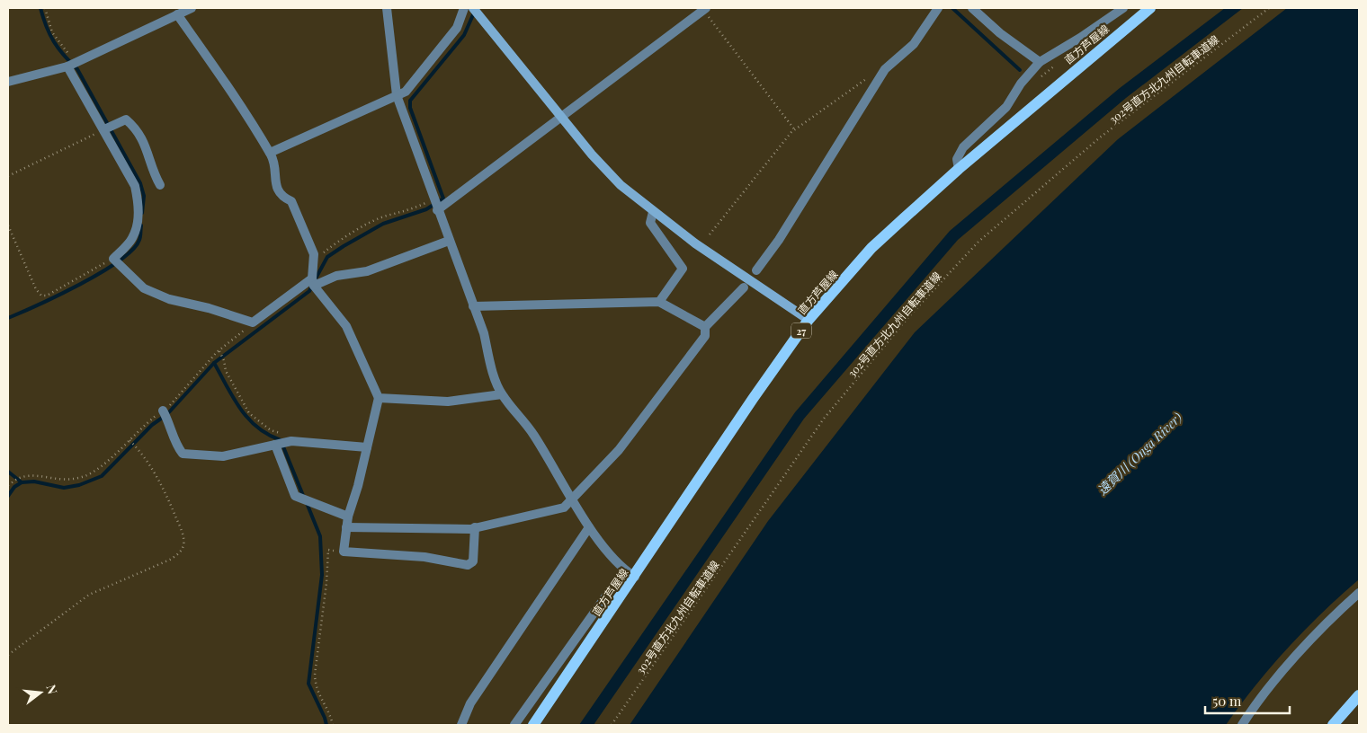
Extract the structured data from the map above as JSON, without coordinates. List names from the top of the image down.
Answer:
{
  "streets": {
    "main road": ["直方芦屋線", "27"],
    "path": ["302号直方北九州自転車道線"]
  },
  "water": ["遠賀川 (Onga River)"],
  "scale_bar": "50 m",
  "north": "right"
}
